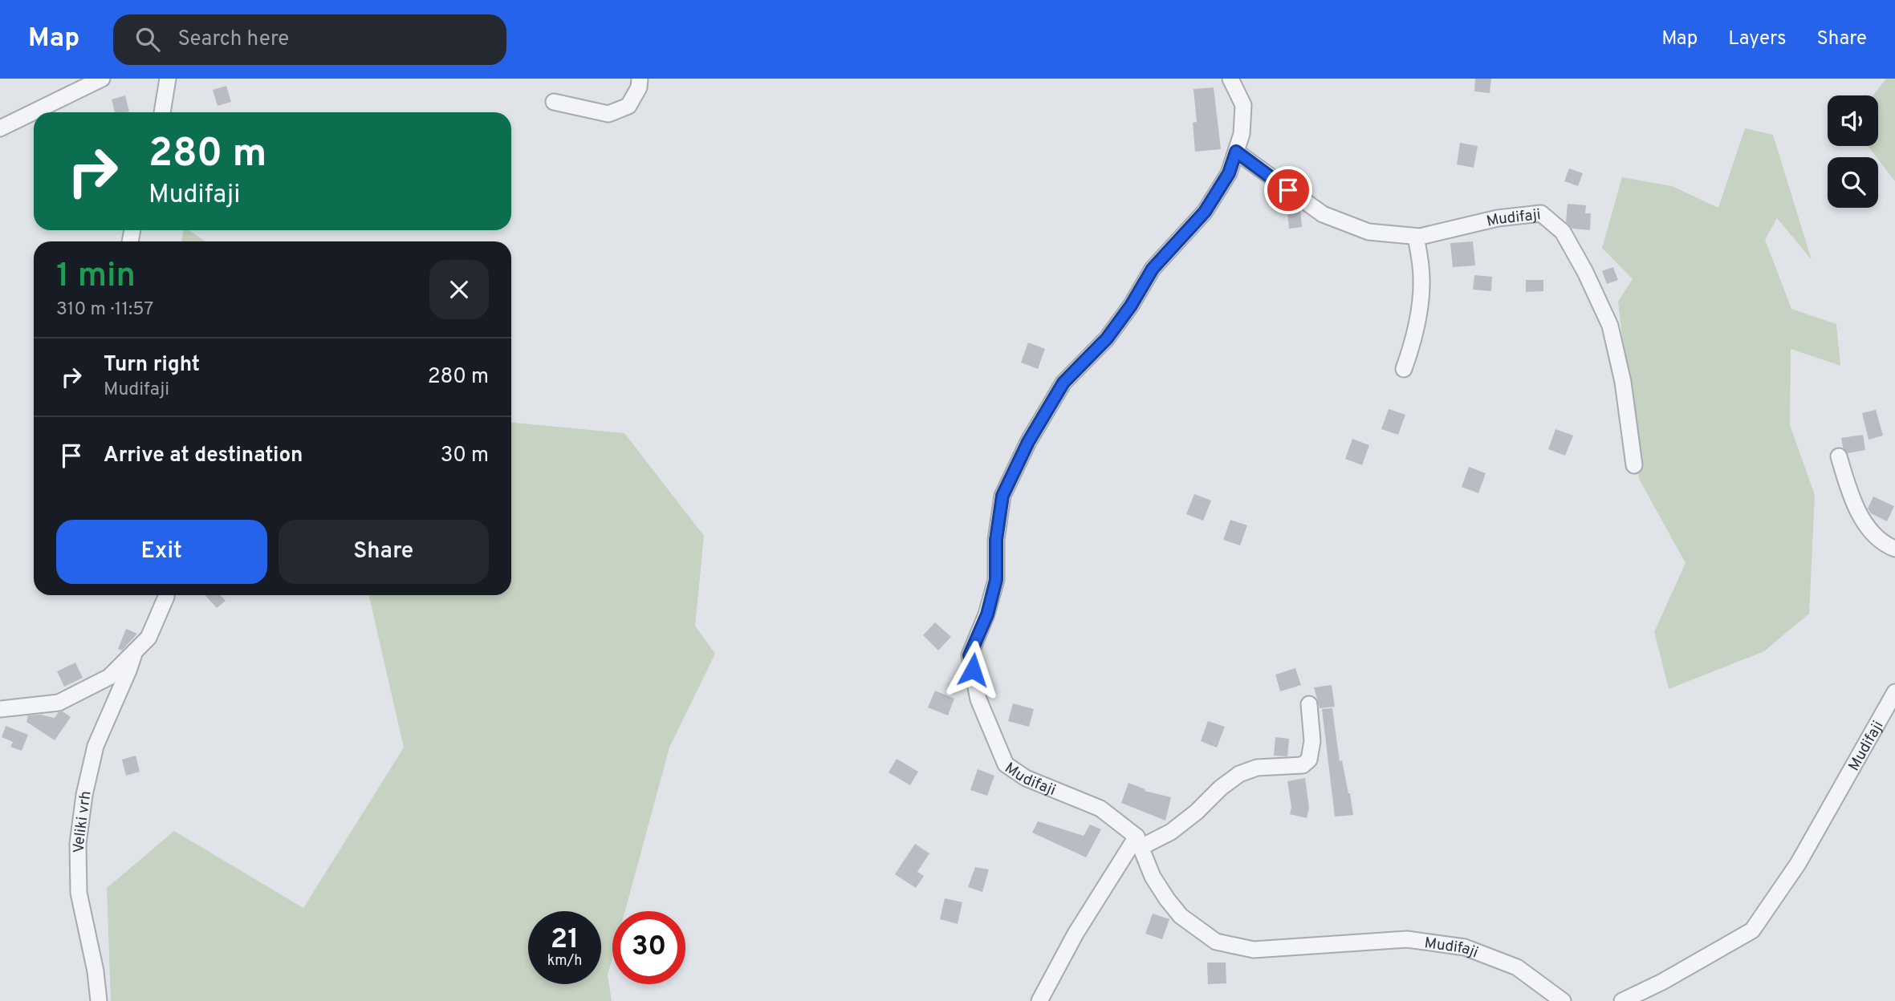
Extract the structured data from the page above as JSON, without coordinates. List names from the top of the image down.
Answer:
{
  "streets": {
    "street": ["Mudifaji", "Veliki vrh"]
  },
  "page": {
    "header": "Map",
    "search": "Search here",
    "nav": ["Map", "Layers", "Share"],
    "turn": ["280 m", "Mudifaji"],
    "heading": ["1 min", "310 m · 11:57"],
    "list": [
      {
        "name": "Turn right",
        "note": "Mudifaji",
        "value": "280 m"
      },
      {
        "name": "Arrive at destination",
        "value": "30 m"
      }
    ],
    "buttons": ["Exit", "Share"],
    "speed": "21 km/h",
    "limit": "30"
  }
}
